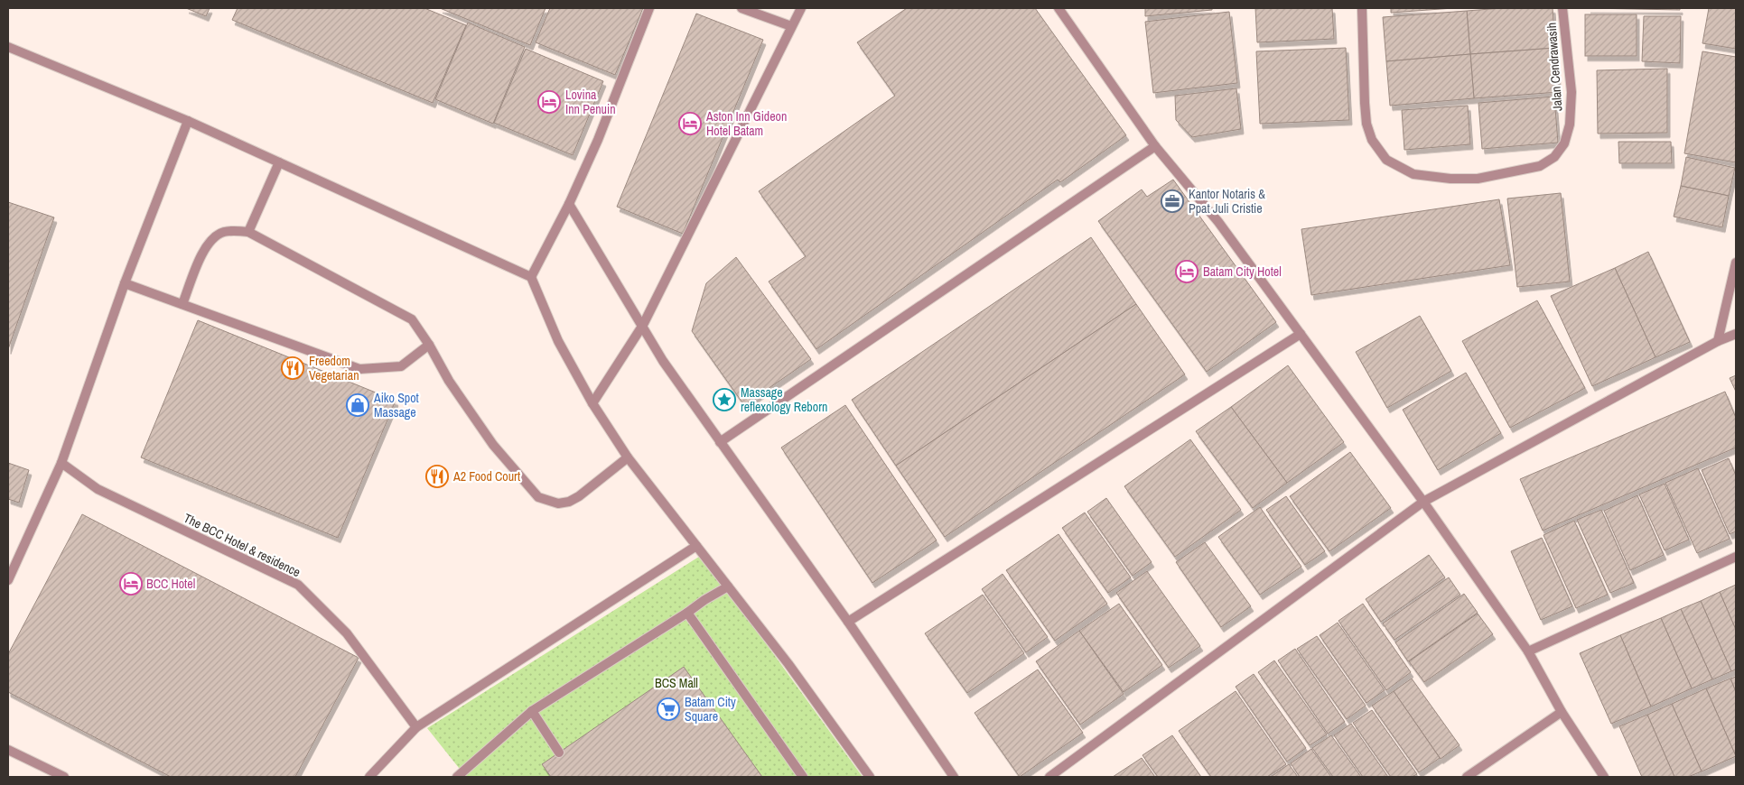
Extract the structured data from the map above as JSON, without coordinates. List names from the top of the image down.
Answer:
{
  "streets": {
    "street": ["Jalan Cendrawasih", "The BCC Hotel & residence"]
  },
  "parks": ["BCS Mall"],
  "places": {
    "hotel": [
      "Lovina Inn Penuin",
      "Aston Inn Gideon Hotel Batam",
      "Batam City Hotel",
      "BCC Hotel"
    ],
    "office": ["Kantor Notaris & Ppat Juli Cristie"],
    "restaurant": ["Freedom Vegetarian", "A2 Food Court"],
    "place": ["Massage reflexology Reborn"],
    "shop": ["Aiko Spot Massage"],
    "supermarket": ["Batam City Square"]
  }
}
